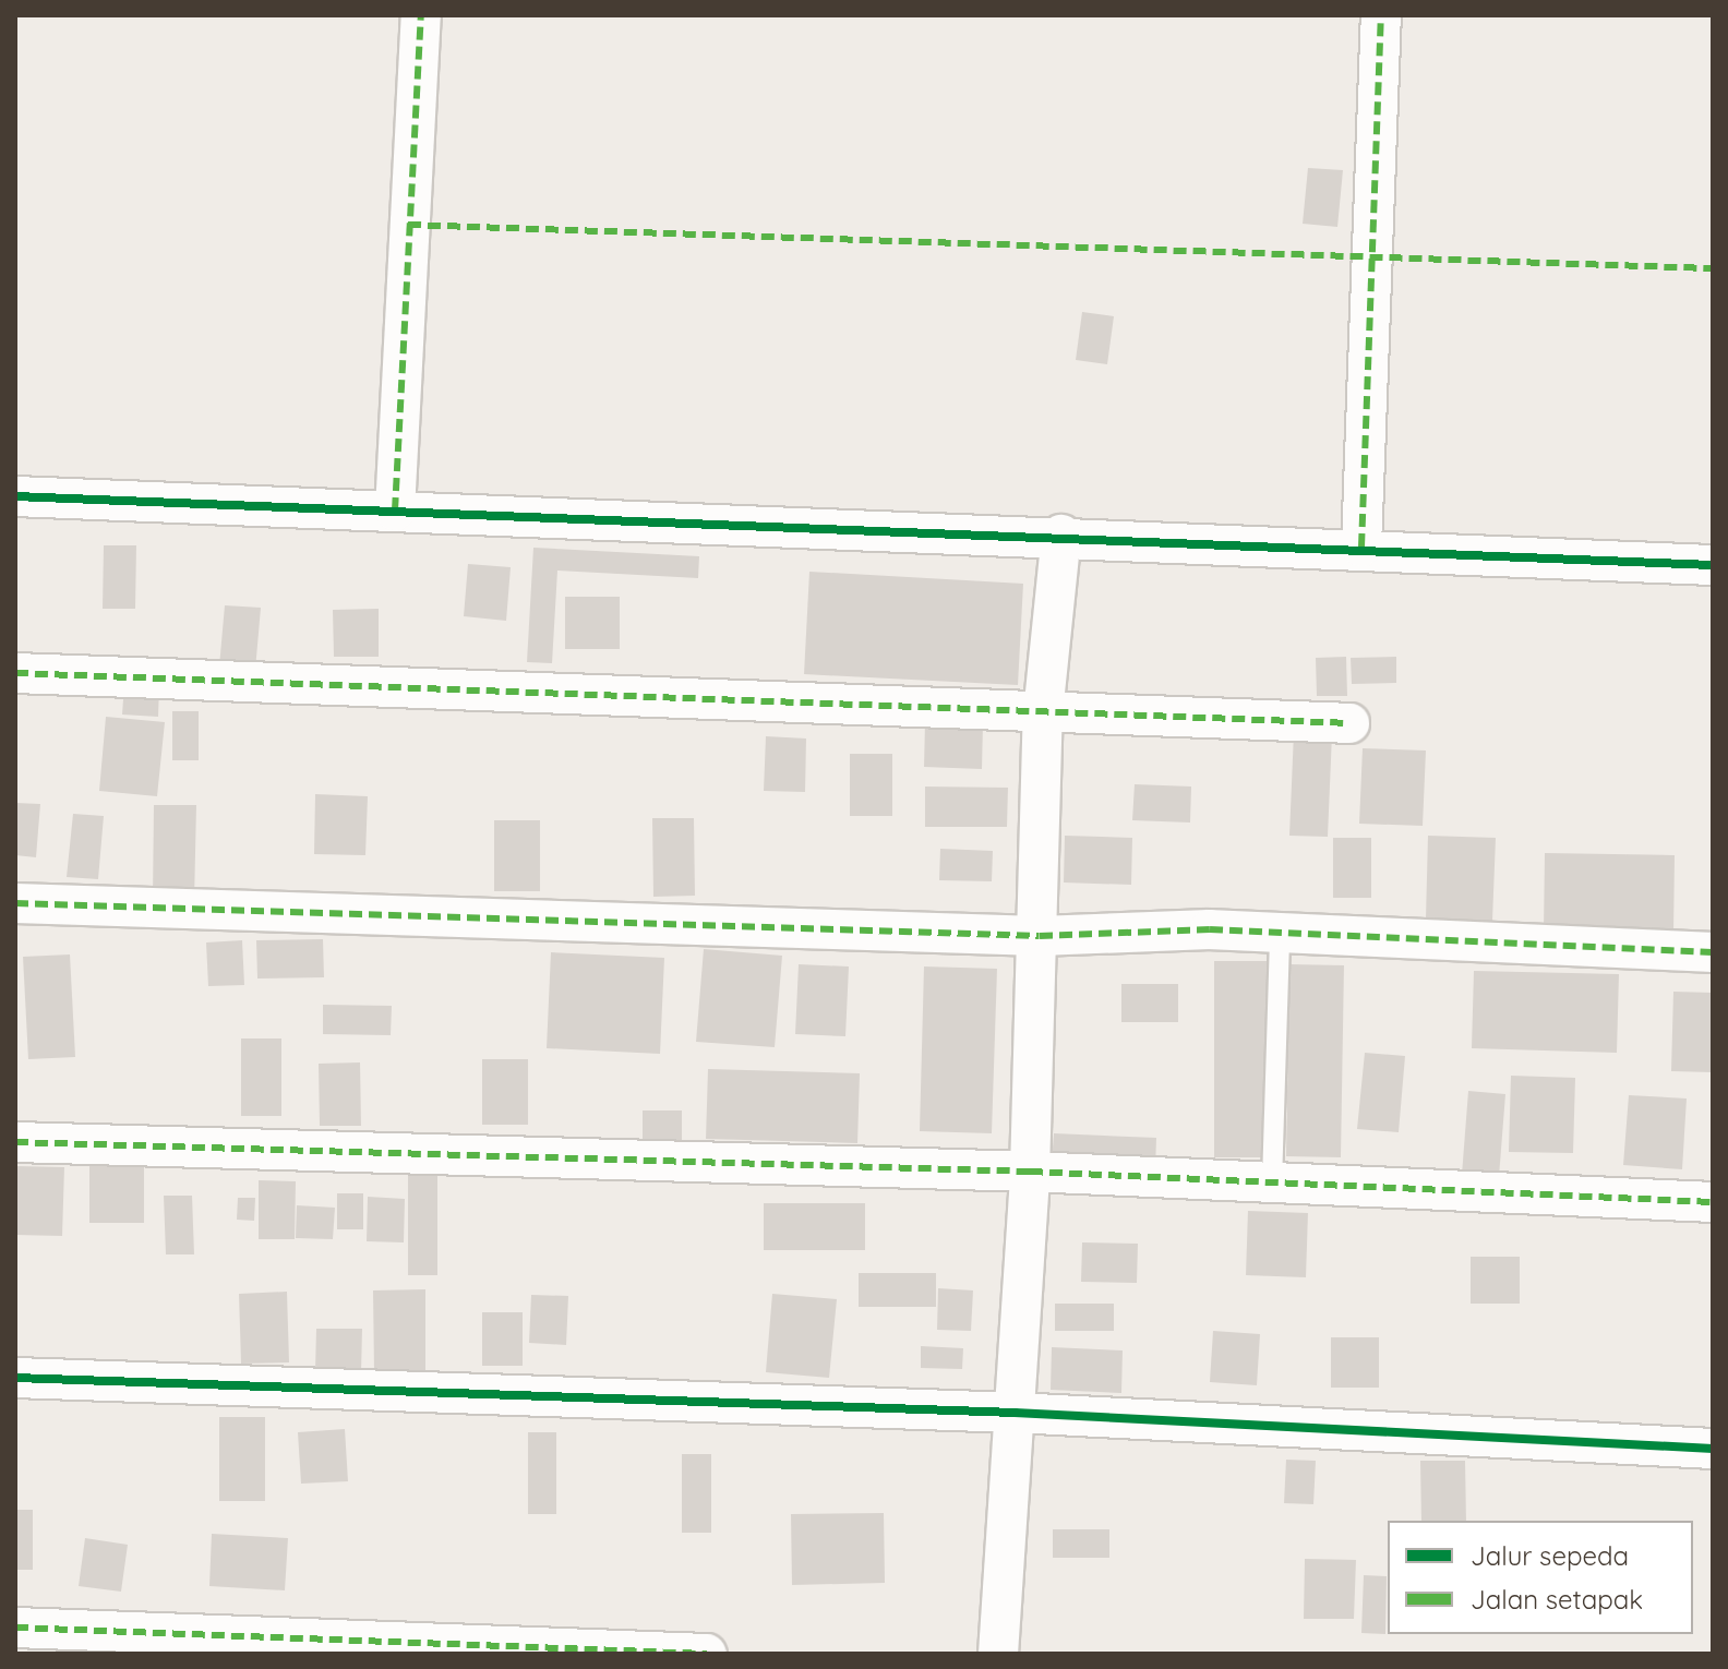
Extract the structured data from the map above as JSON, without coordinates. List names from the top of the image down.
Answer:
{
  "legend": ["Jalur sepeda", "Jalan setapak"]
}
